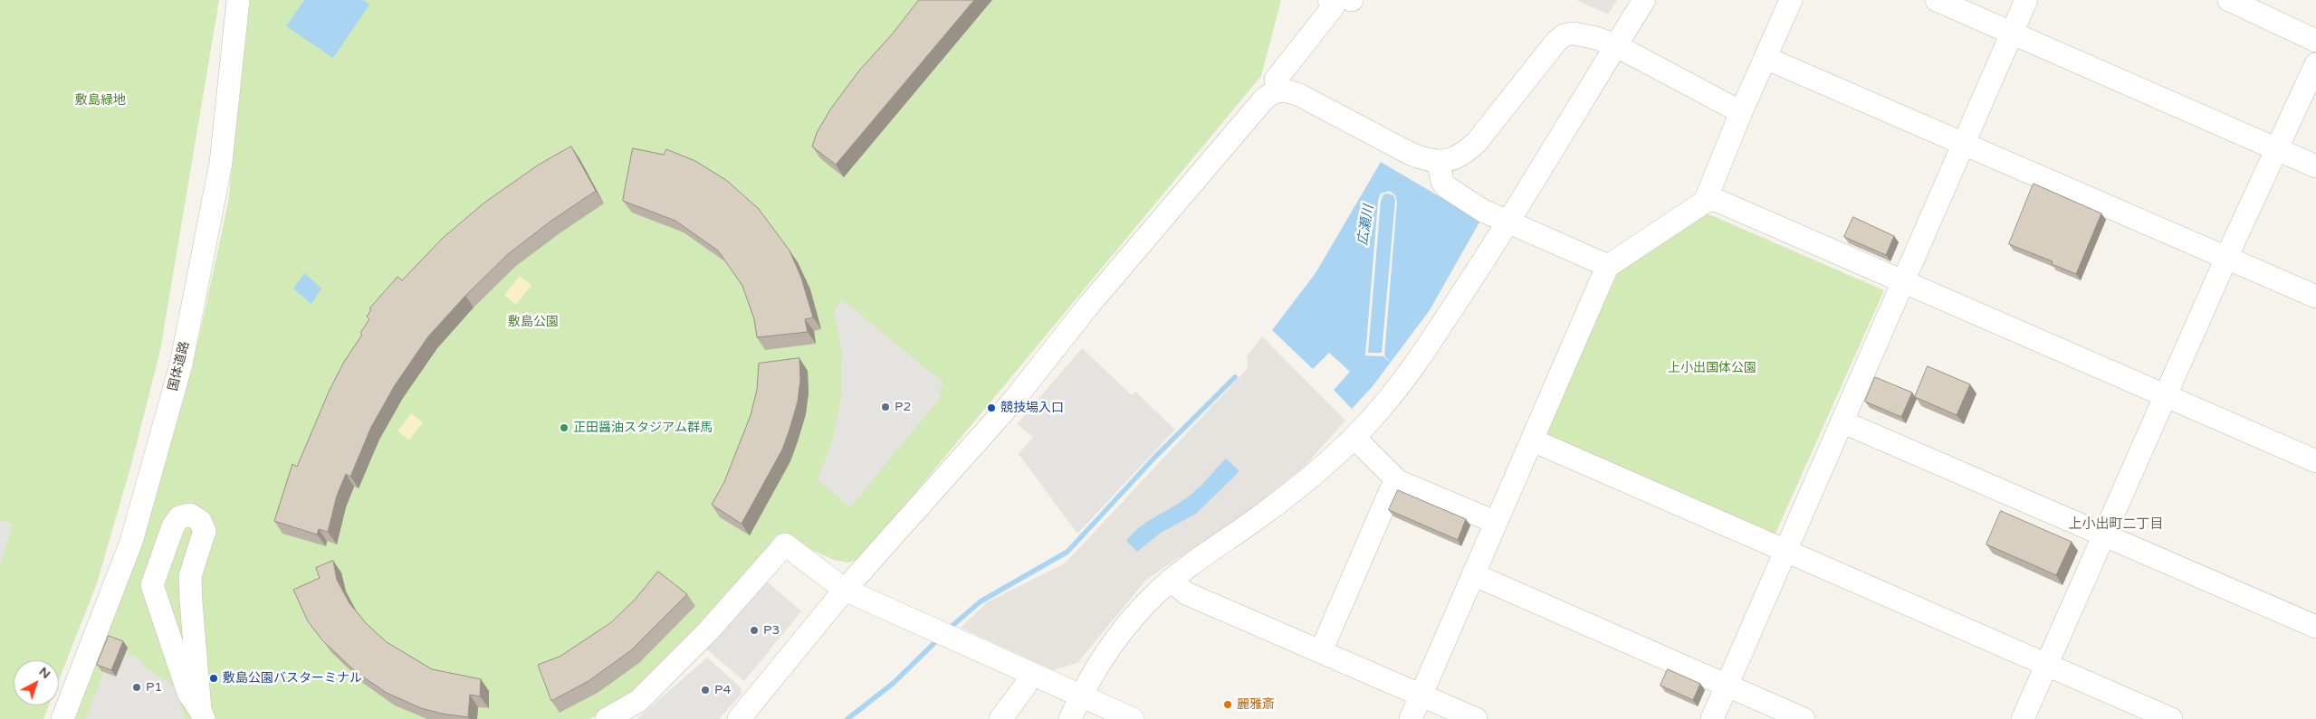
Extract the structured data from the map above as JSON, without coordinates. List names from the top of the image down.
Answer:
{
  "streets": {
    "street": ["国体道路"]
  },
  "districts": ["上小出町二丁目"],
  "water": ["広瀬川"],
  "parks": ["敷島緑地", "敷島公園", "上小出国体公園"],
  "places": [
    "P2",
    "競技場入口",
    "正田醤油スタジアム群馬",
    "P3",
    "敷島公園バスターミナル",
    "P1",
    "P4",
    "麗雅斎"
  ],
  "north": "top right"
}
